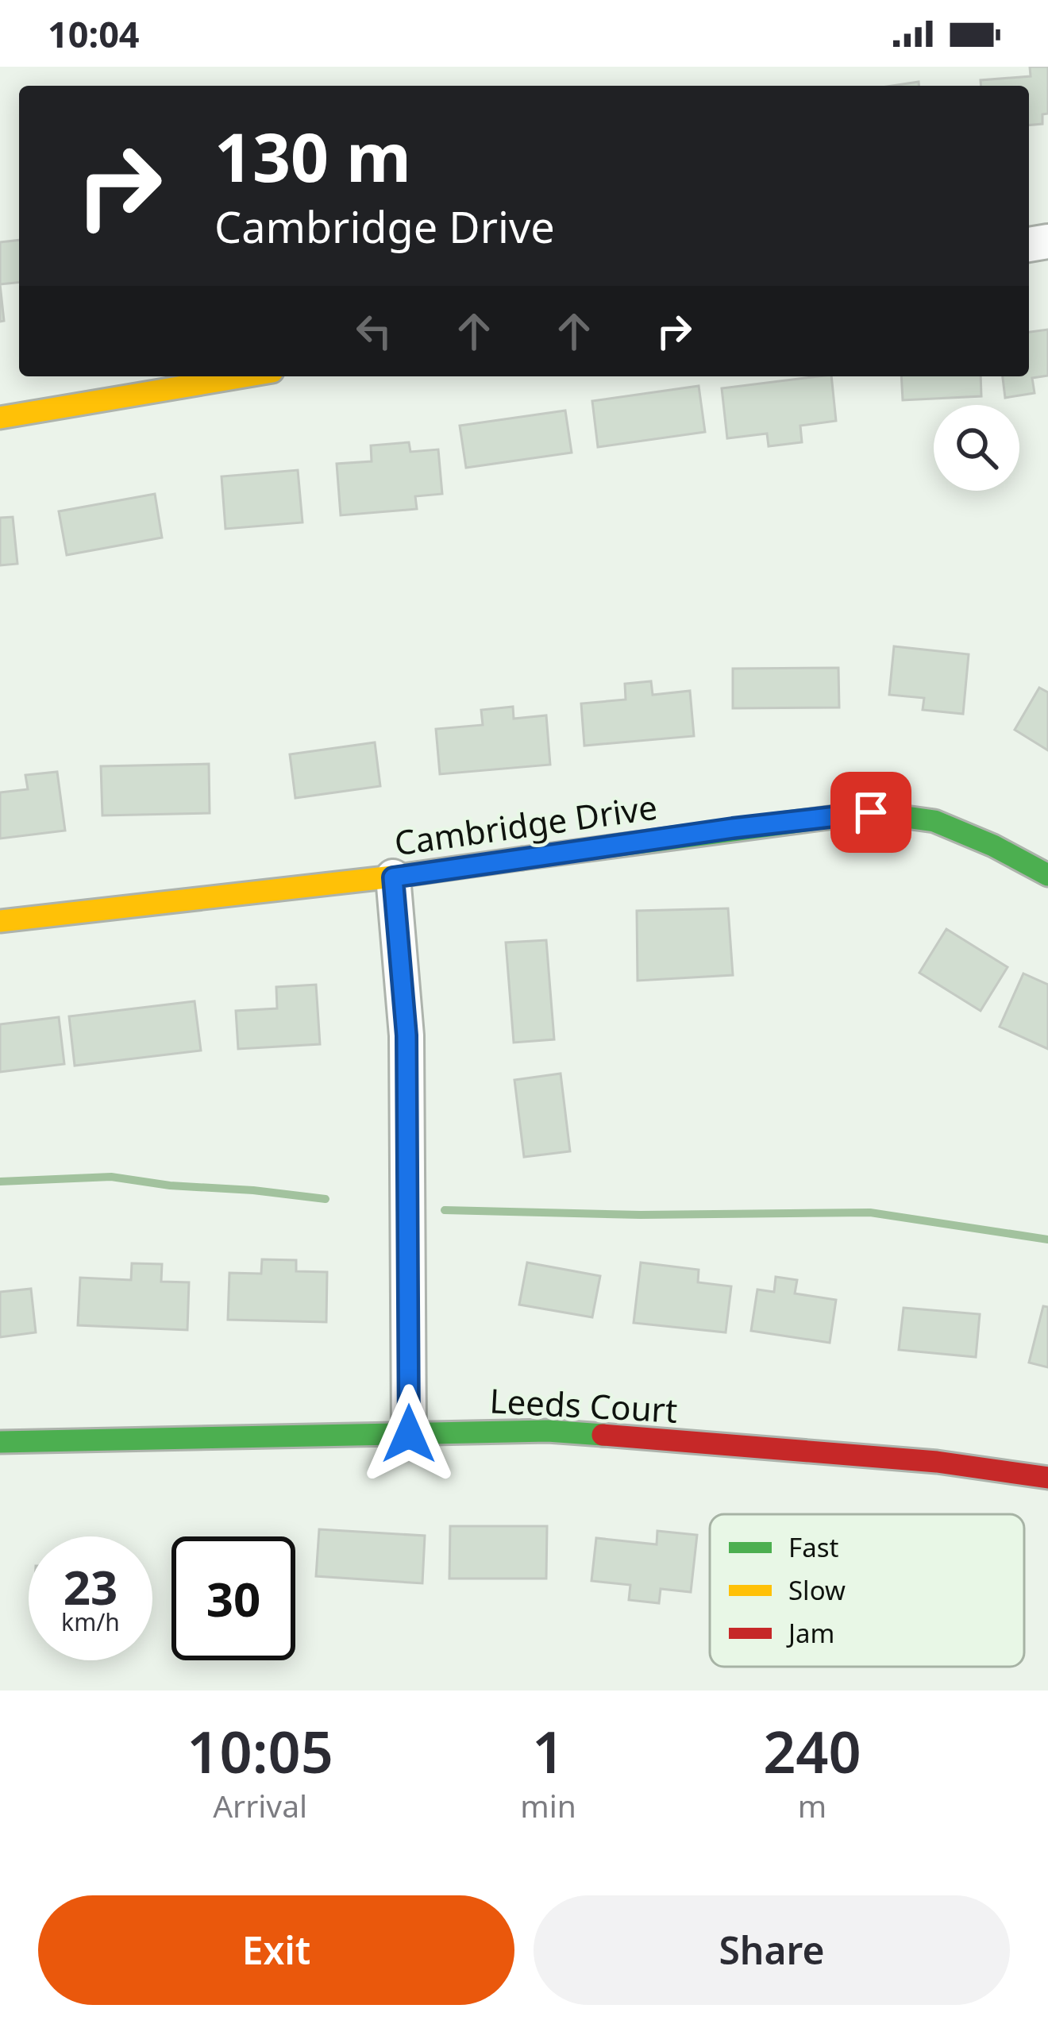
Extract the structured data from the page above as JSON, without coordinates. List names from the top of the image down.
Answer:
{
  "streets": {
    "street": ["Cambridge Drive", "Leeds Court"]
  },
  "legend": ["Fast", "Slow", "Jam"],
  "page": {
    "status": "10:04",
    "turn": ["130 m", "Cambridge Drive"],
    "speed": "23 km/h",
    "limit": "30",
    "eta": [
      "10:05",
      "Arrival",
      "1",
      "min",
      "240",
      "m"
    ],
    "buttons": ["Exit", "Share"]
  }
}
